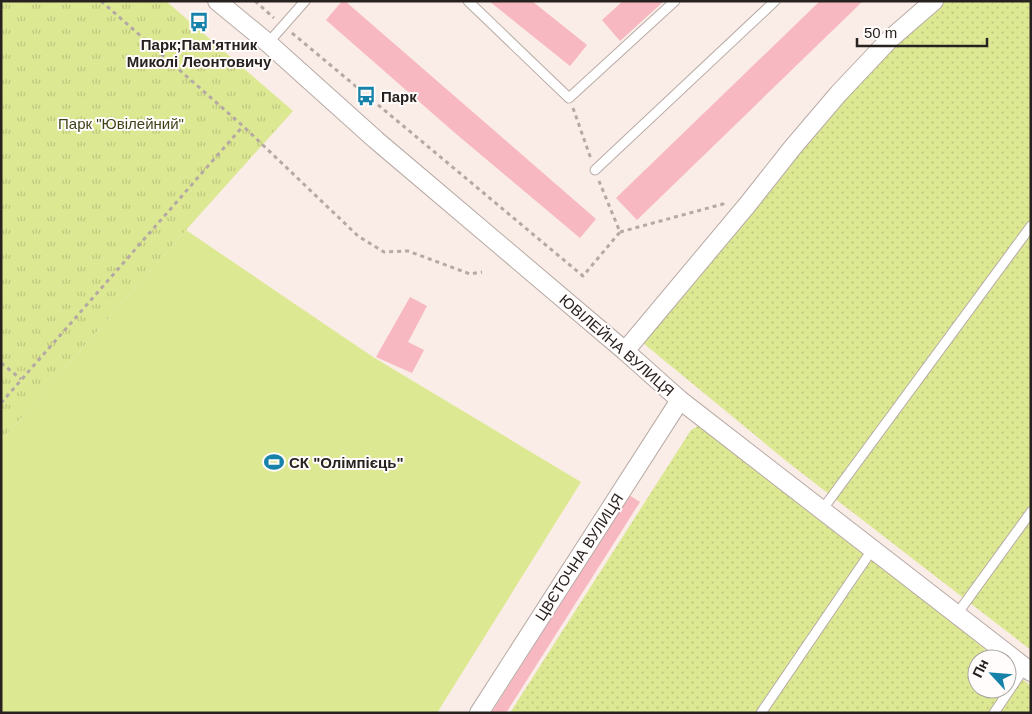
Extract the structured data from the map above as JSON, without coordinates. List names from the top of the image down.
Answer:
{
  "streets": {
    "street": ["ЮВІЛЕЙНА ВУЛИЦЯ", "ЦВЄТОЧНА ВУЛИЦЯ"]
  },
  "crossings": [
    ["ЮВІЛЕЙНА ВУЛИЦЯ", "ЦВЄТОЧНА ВУЛИЦЯ"]
  ],
  "parks": ["Парк \"Ювілейний\""],
  "places": {
    "bus stop": ["Парк;Пам'ятник Миколі Леонтовичу", "Парк"],
    "sports": ["СК \"Олімпієць\""]
  },
  "scale_bar": "50 m",
  "north": "top left"
}
